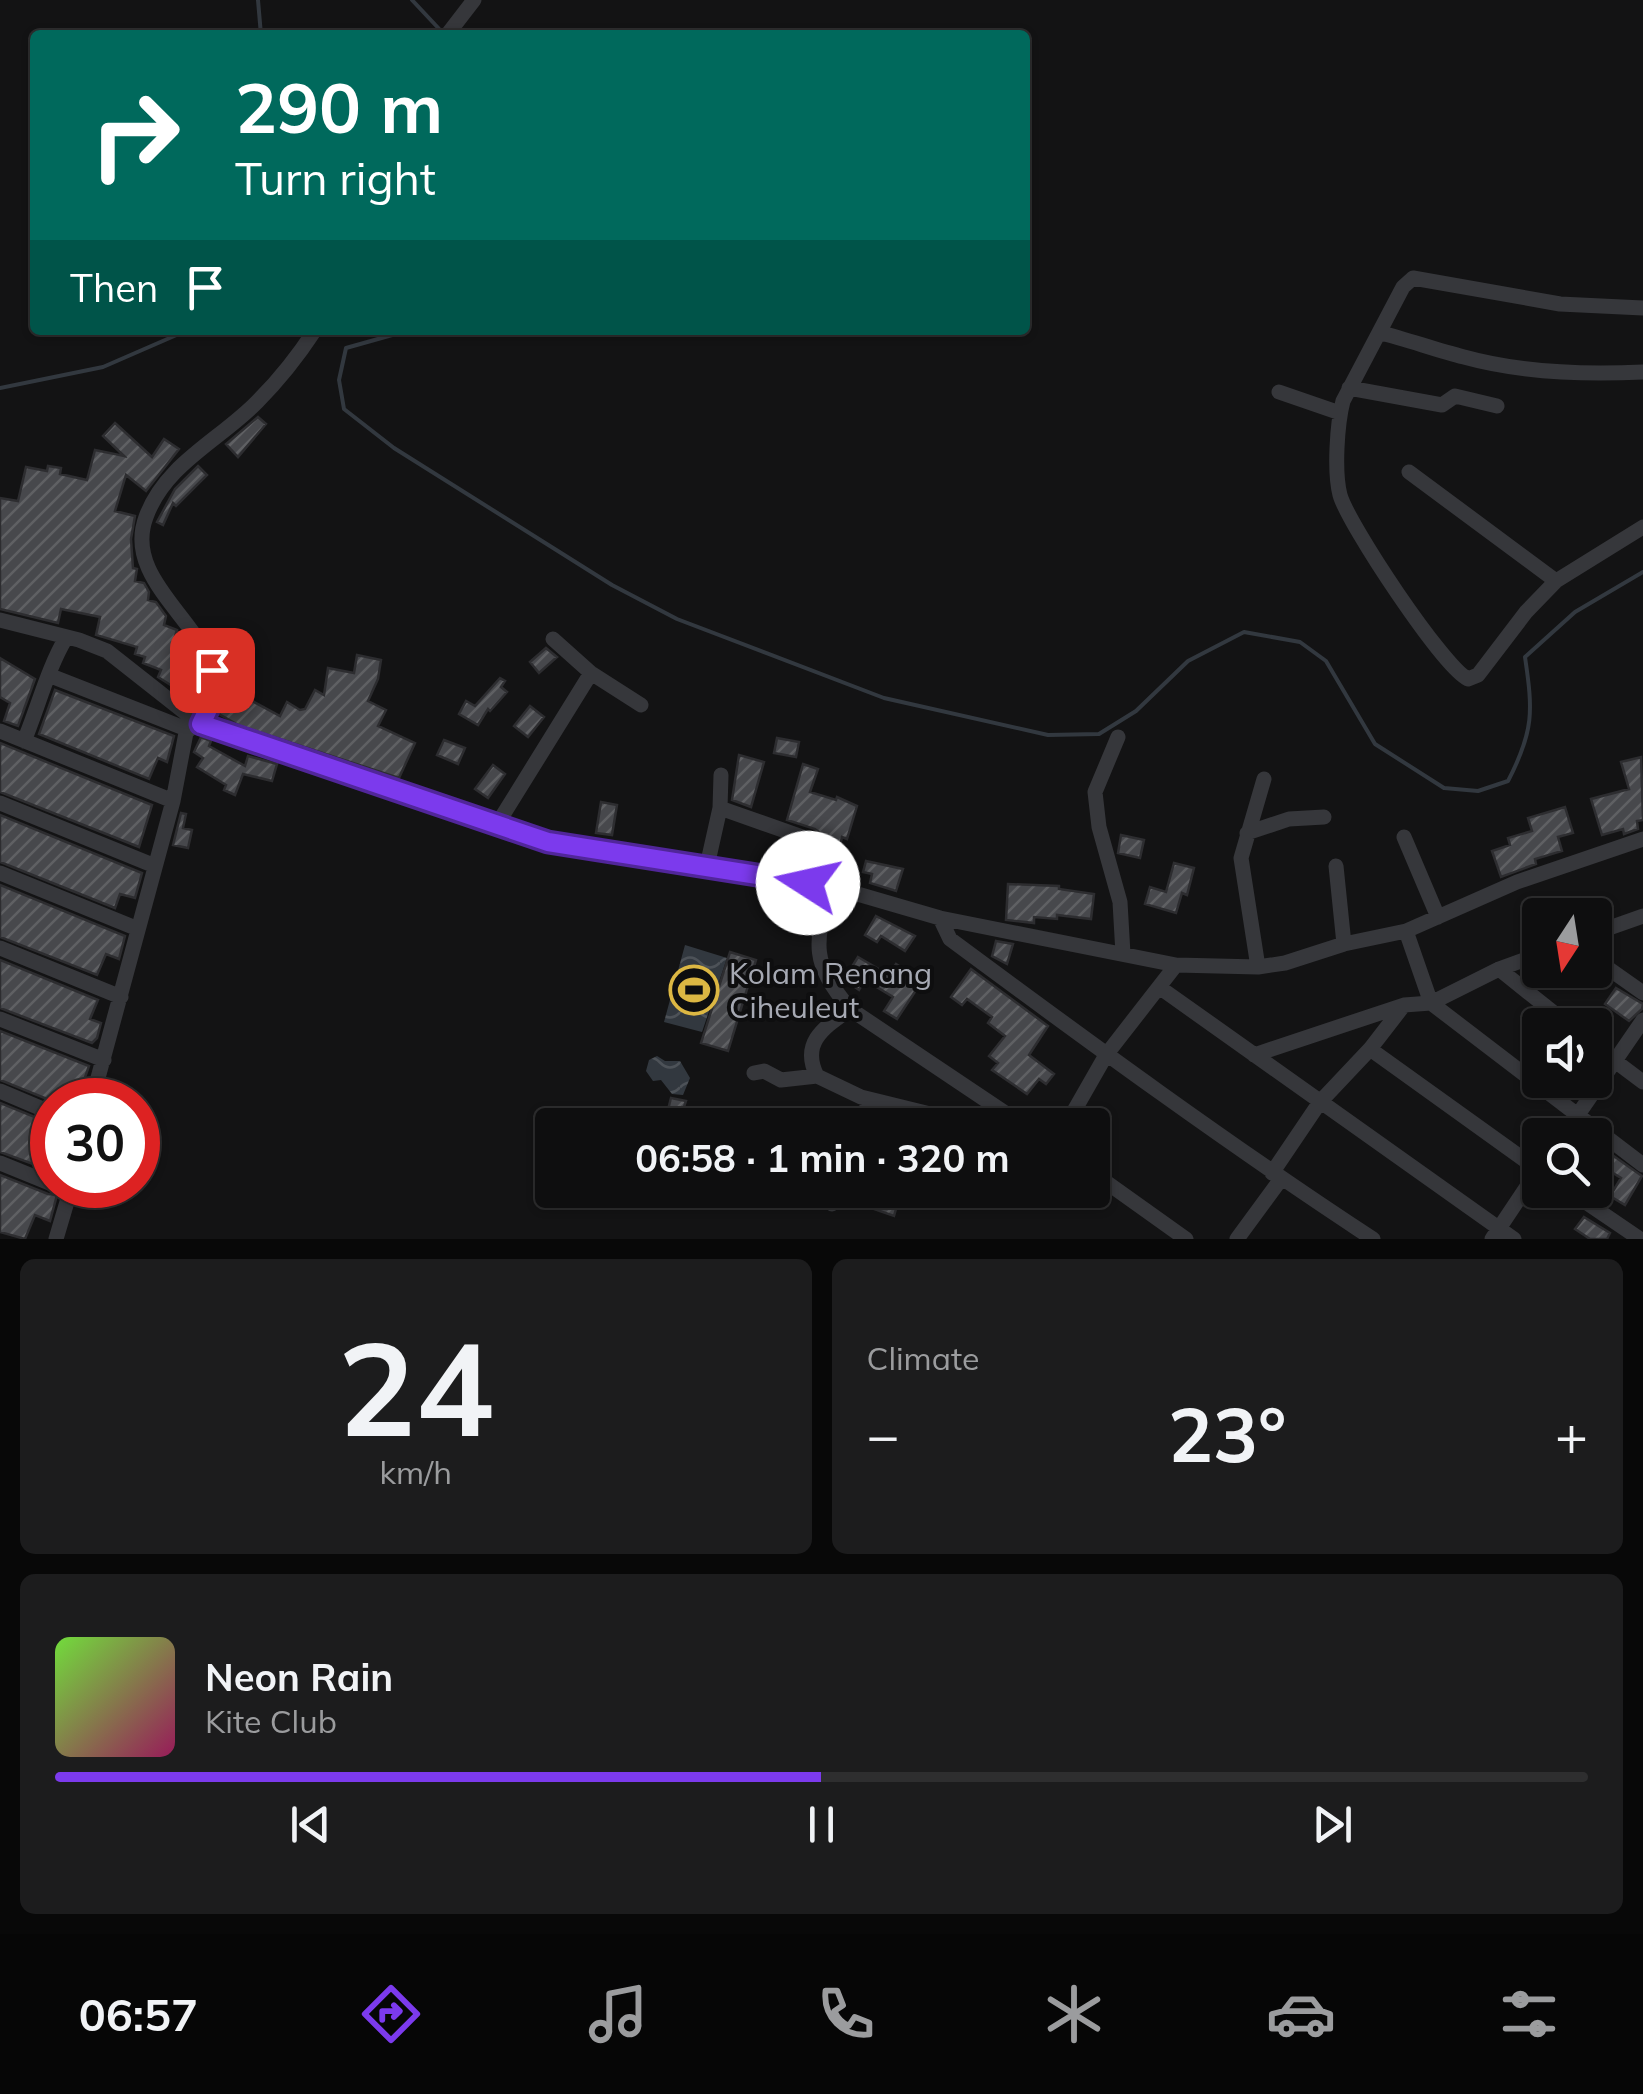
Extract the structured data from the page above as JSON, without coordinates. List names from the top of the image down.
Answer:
{
  "places": {
    "sports": ["Kolam Renang Ciheuleut"]
  },
  "north": "bottom",
  "page": {
    "turn": ["290 m", "Turn right"],
    "then": "Then",
    "limit": "30",
    "trip": "06:58 · 1 min · 320 m",
    "tile": [
      ["24", "km/h"],
      "Climate"
    ],
    "heat": ["−", "23°", "+"],
    "song": ["Neon Rain", "Kite Club"],
    "tabs": "06:57"
  }
}
